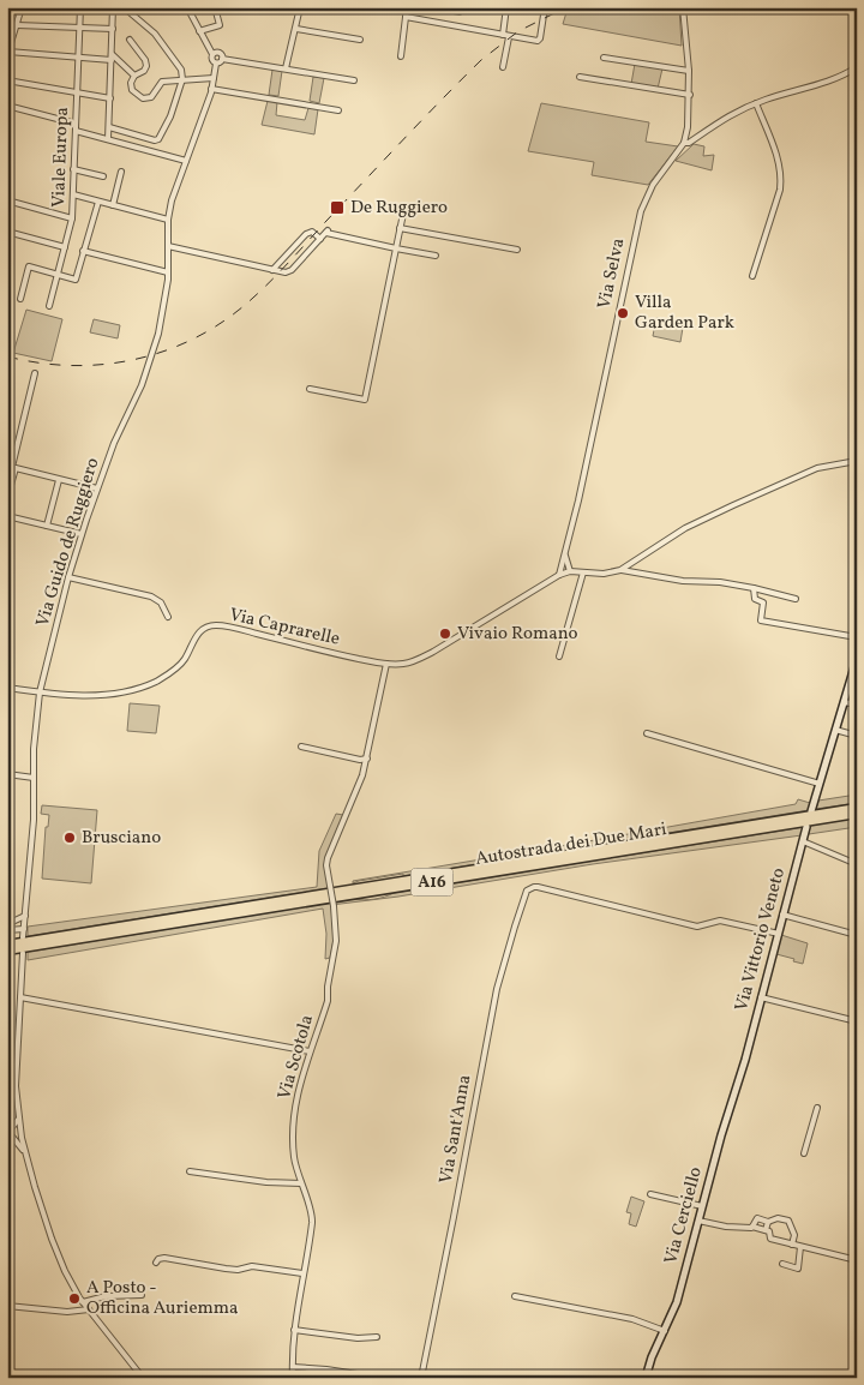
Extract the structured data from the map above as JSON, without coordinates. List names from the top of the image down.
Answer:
{
  "streets": {
    "highway": ["Autostrada dei Due Mari", "A16"],
    "street": [
      "Viale Europa",
      "Via Selva",
      "Via Guido de Ruggiero",
      "Via Caprarelle",
      "Via Vittorio Veneto",
      "Via Scotola",
      "Via Sant'Anna",
      "Via Cerciello"
    ]
  },
  "crossings": [
    ["Via Selva", "Via Caprarelle"],
    ["Via Guido de Ruggiero", "Via Caprarelle"],
    ["Via Caprarelle", "Via Scotola"],
    ["Via Vittorio Veneto", "Via Sant'Anna"],
    ["Via Vittorio Veneto", "Via Cerciello"]
  ],
  "places": {
    "transit": ["De Ruggiero"],
    "other": [
      "Villa Garden Park",
      "Vivaio Romano",
      "Brusciano",
      "A Posto - Officina Auriemma"
    ]
  }
}
